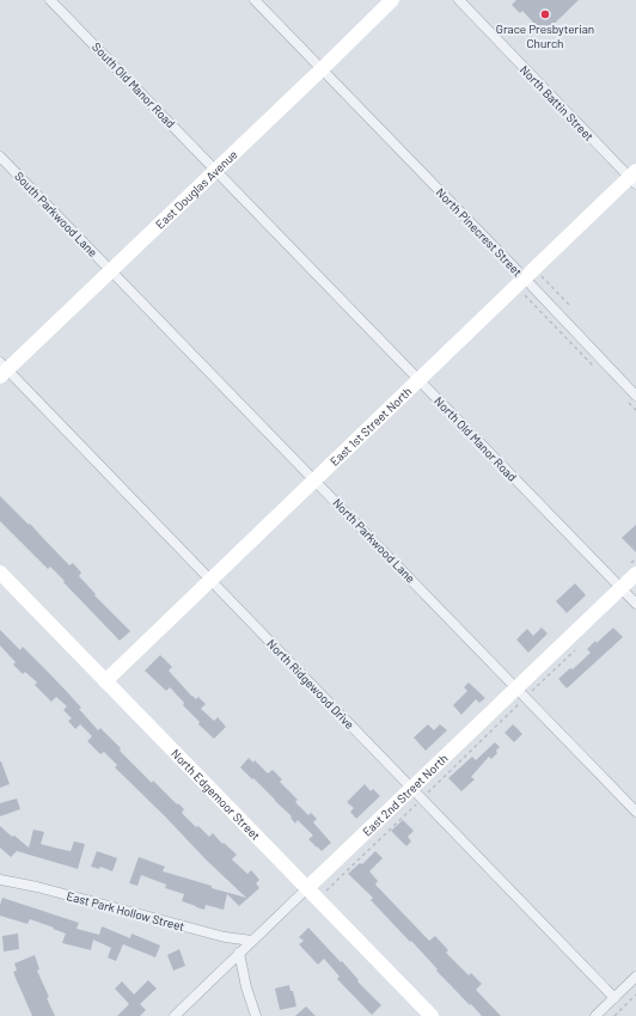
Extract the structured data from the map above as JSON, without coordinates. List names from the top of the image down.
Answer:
{
  "streets": {
    "street": [
      "South Old Manor Road",
      "North Battin Street",
      "East Douglas Avenue",
      "South Parkwood Lane",
      "North Pinecrest Street",
      "East 1st Street North",
      "North Old Manor Road",
      "North Parkwood Lane",
      "North Ridgewood Drive",
      "North Edgemoor Street",
      "East 2nd Street North",
      "East Park Hollow Street"
    ]
  },
  "crossings": [
    ["South Old Manor Road", "East Douglas Avenue"],
    ["South Old Manor Road", "North Old Manor Road"],
    ["North Battin Street", "East 1st Street North"],
    ["East Douglas Avenue", "South Parkwood Lane"],
    ["East Douglas Avenue", "North Pinecrest Street"],
    ["East Douglas Avenue", "North Old Manor Road"],
    ["East Douglas Avenue", "North Parkwood Lane"],
    ["East Douglas Avenue", "North Ridgewood Drive"],
    ["South Parkwood Lane", "North Parkwood Lane"],
    ["North Pinecrest Street", "East 1st Street North"],
    ["East 1st Street North", "North Old Manor Road"],
    ["East 1st Street North", "North Parkwood Lane"],
    ["East 1st Street North", "North Ridgewood Drive"],
    ["East 1st Street North", "North Edgemoor Street"],
    ["North Old Manor Road", "East 2nd Street North"],
    ["North Parkwood Lane", "East 2nd Street North"],
    ["North Ridgewood Drive", "East 2nd Street North"],
    ["North Edgemoor Street", "East 2nd Street North"],
    ["East 2nd Street North", "East Park Hollow Street"]
  ],
  "places": ["Grace Presbyterian Church"]
}
